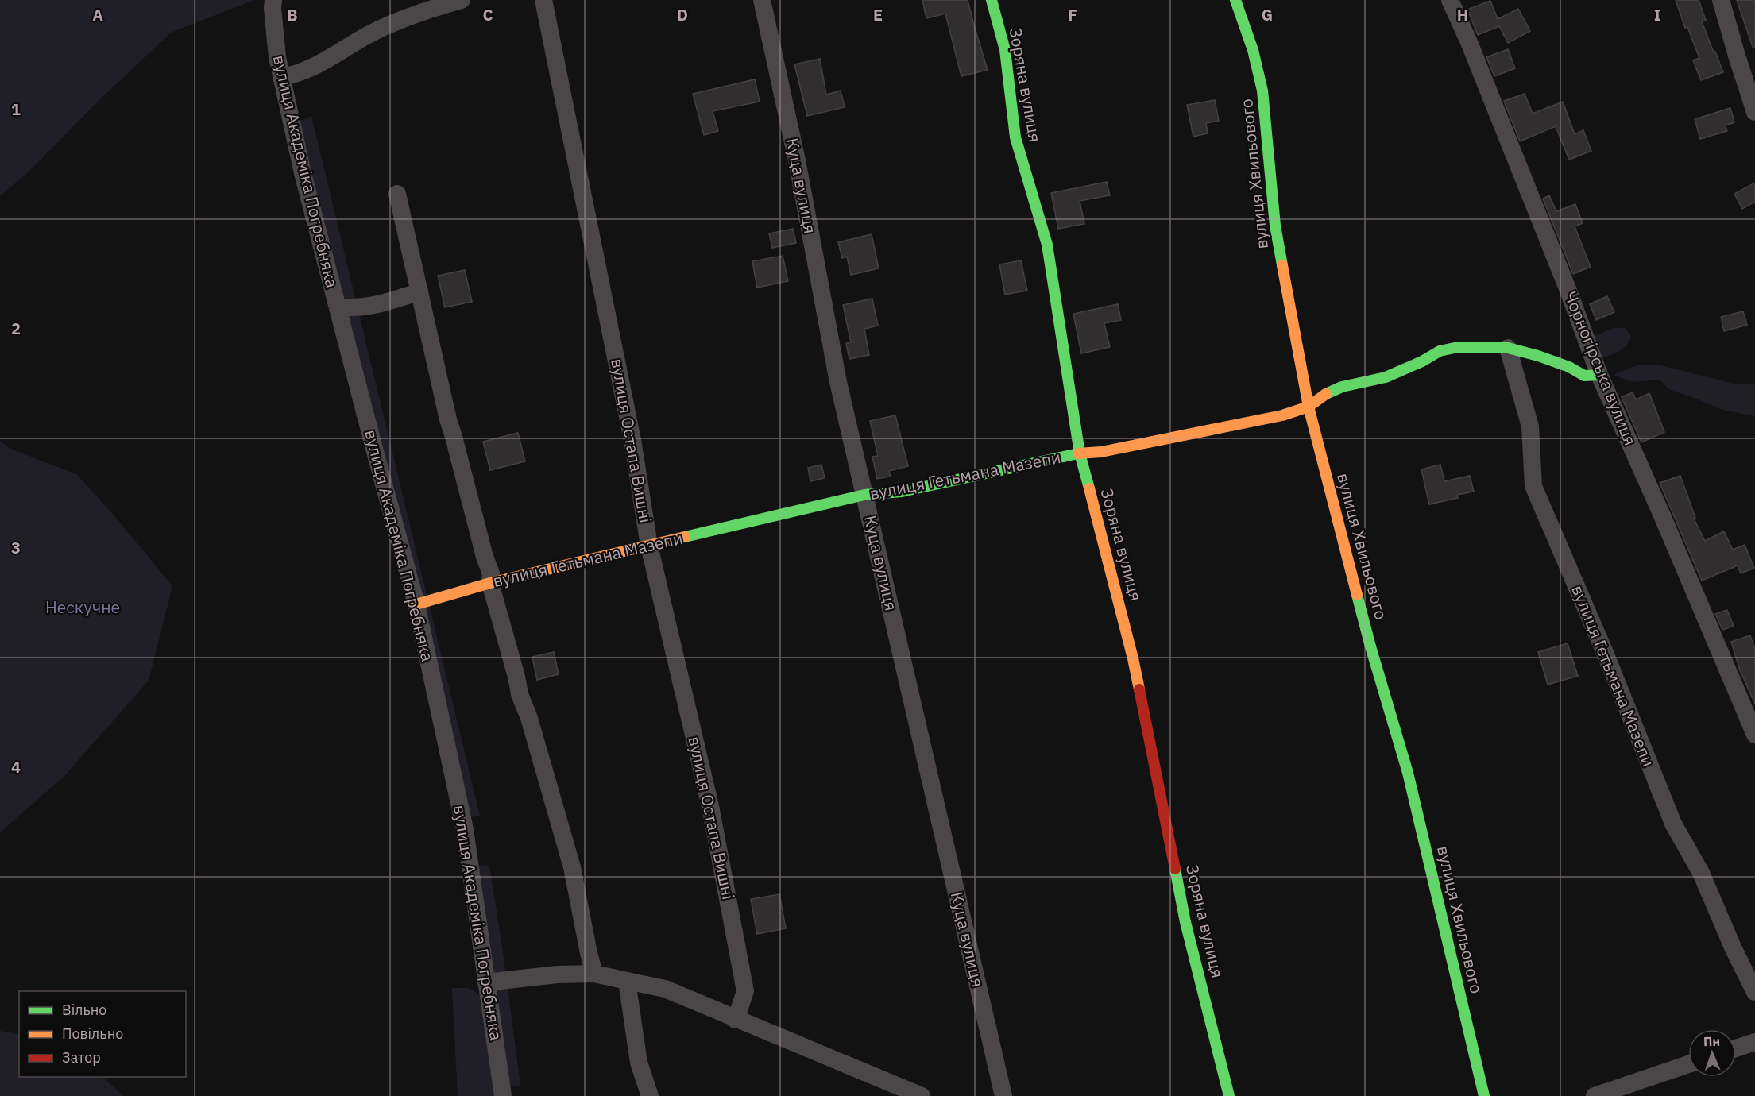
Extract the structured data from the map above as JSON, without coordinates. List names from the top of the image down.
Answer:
{
  "streets": {
    "street": [
      "Зоряна вулиця",
      "вулиця Академіка Погребняка",
      "вулиця Хвильового",
      "Куца вулиця",
      "Чорногірська вулиця",
      "вулиця Остапа Вишні",
      "вулиця Гетьмана Мазепи"
    ]
  },
  "crossings": [
    ["Зоряна вулиця", "вулиця Гетьмана Мазепи"],
    ["вулиця Академіка Погребняка", "вулиця Гетьмана Мазепи"],
    ["вулиця Хвильового", "вулиця Гетьмана Мазепи"],
    ["Куца вулиця", "вулиця Гетьмана Мазепи"],
    ["Чорногірська вулиця", "вулиця Гетьмана Мазепи"],
    ["вулиця Остапа Вишні", "вулиця Гетьмана Мазепи"]
  ],
  "parks": ["Нескучне"],
  "legend": ["Вільно", "Повільно", "Затор"],
  "north": "top",
  "grid": {
    "columns": [
      "A",
      "B",
      "C",
      "D",
      "E",
      "F",
      "G",
      "H",
      "I"
    ],
    "rows": [
      "1",
      "2",
      "3",
      "4"
    ]
  }
}
